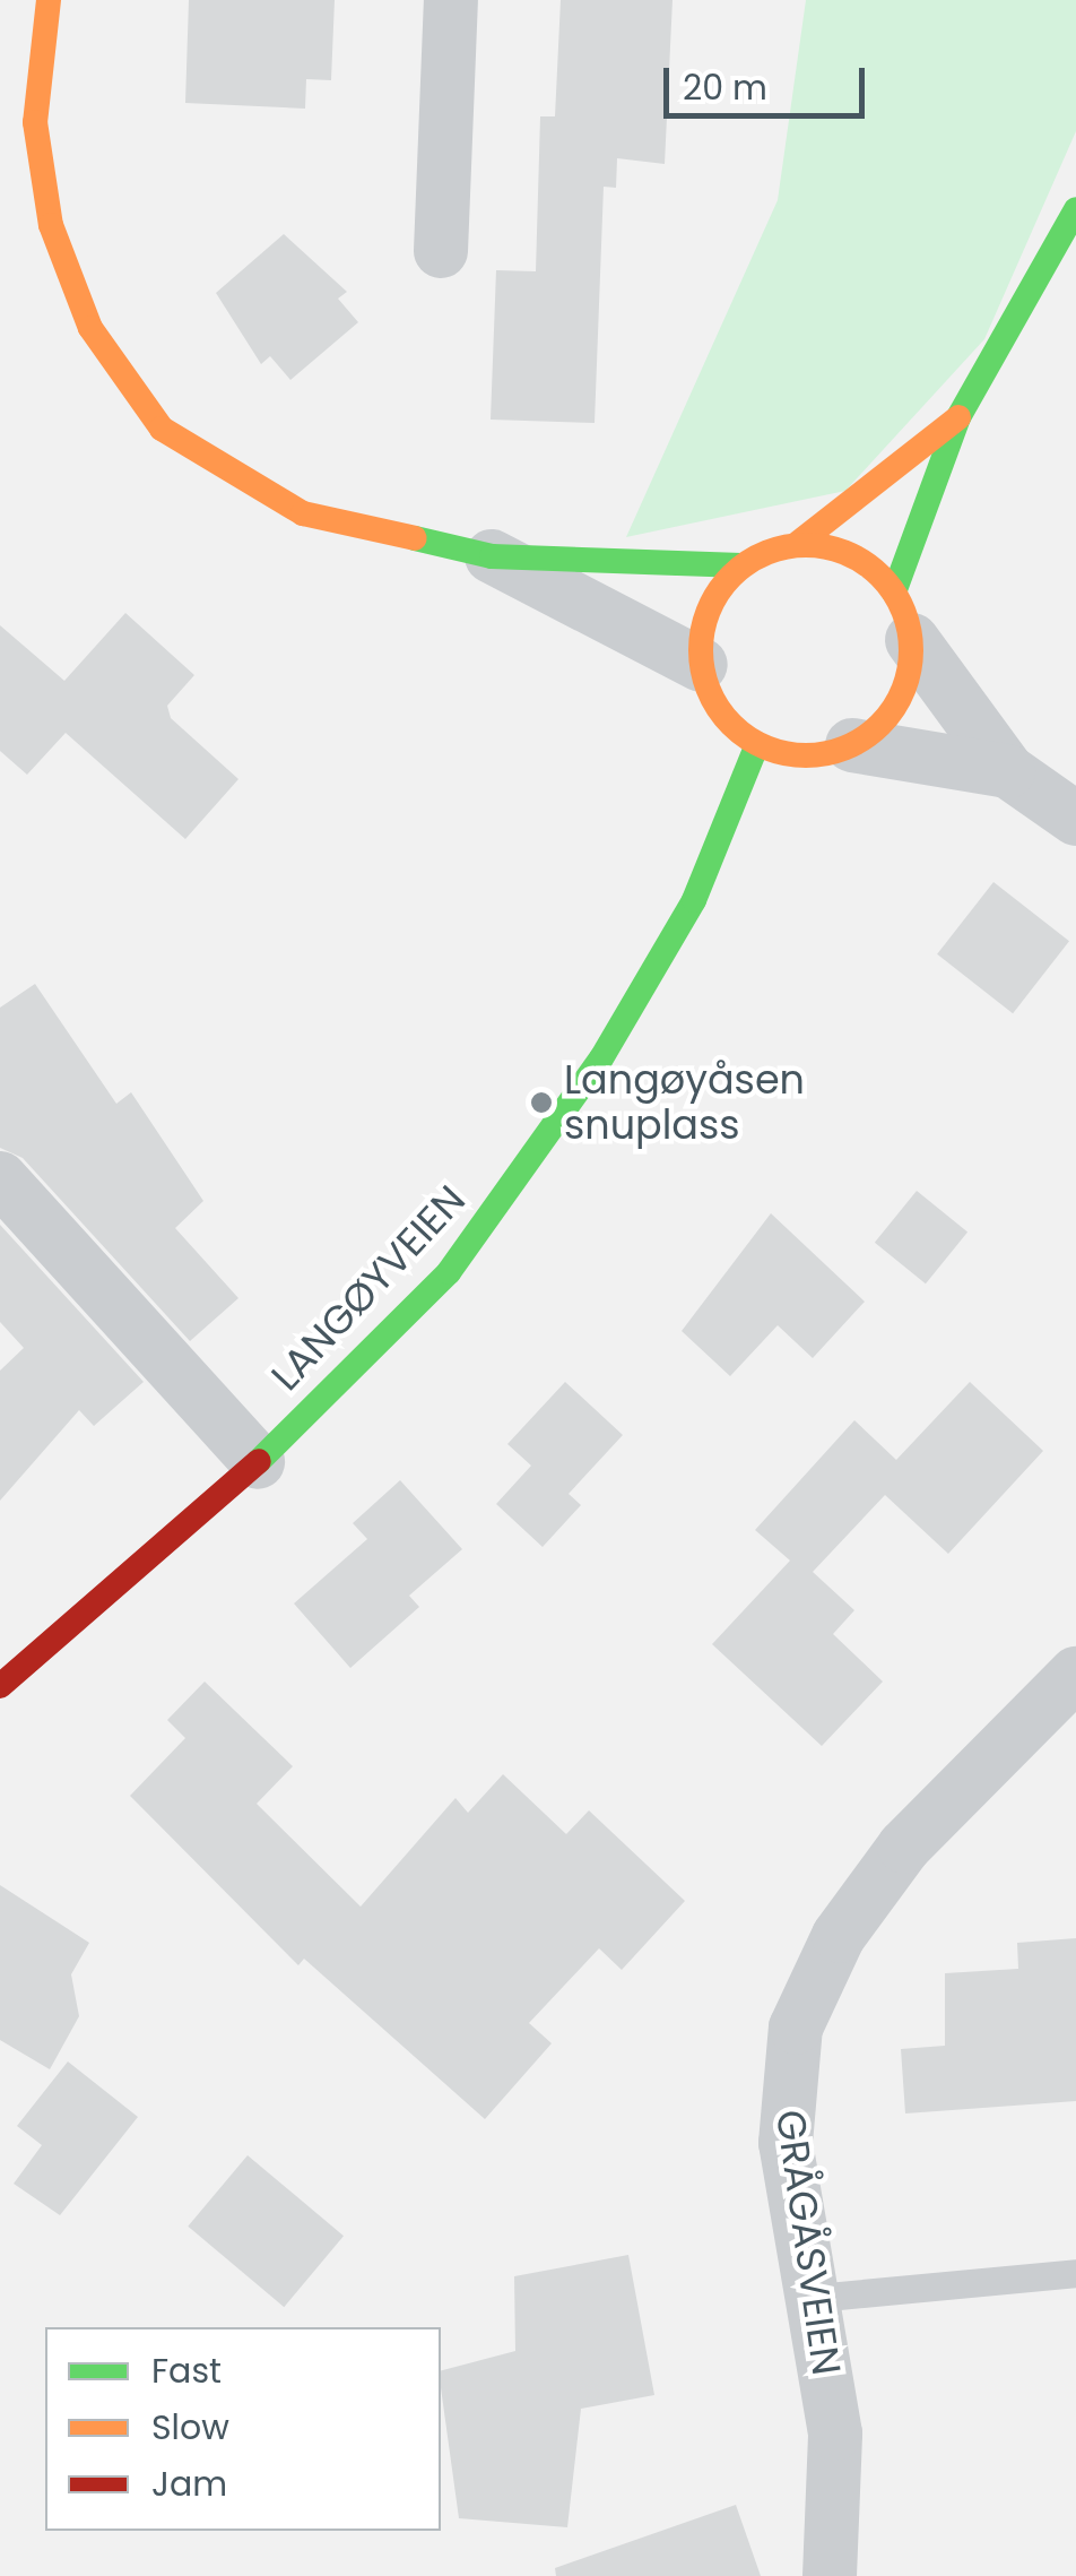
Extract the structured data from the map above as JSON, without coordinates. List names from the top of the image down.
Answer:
{
  "streets": {
    "main road": ["LANGØYVEIEN"],
    "street": ["GRÅGÅSVEIEN"]
  },
  "places": ["Langøyåsen snuplass"],
  "legend": ["Fast", "Slow", "Jam"],
  "scale_bar": "20 m"
}
